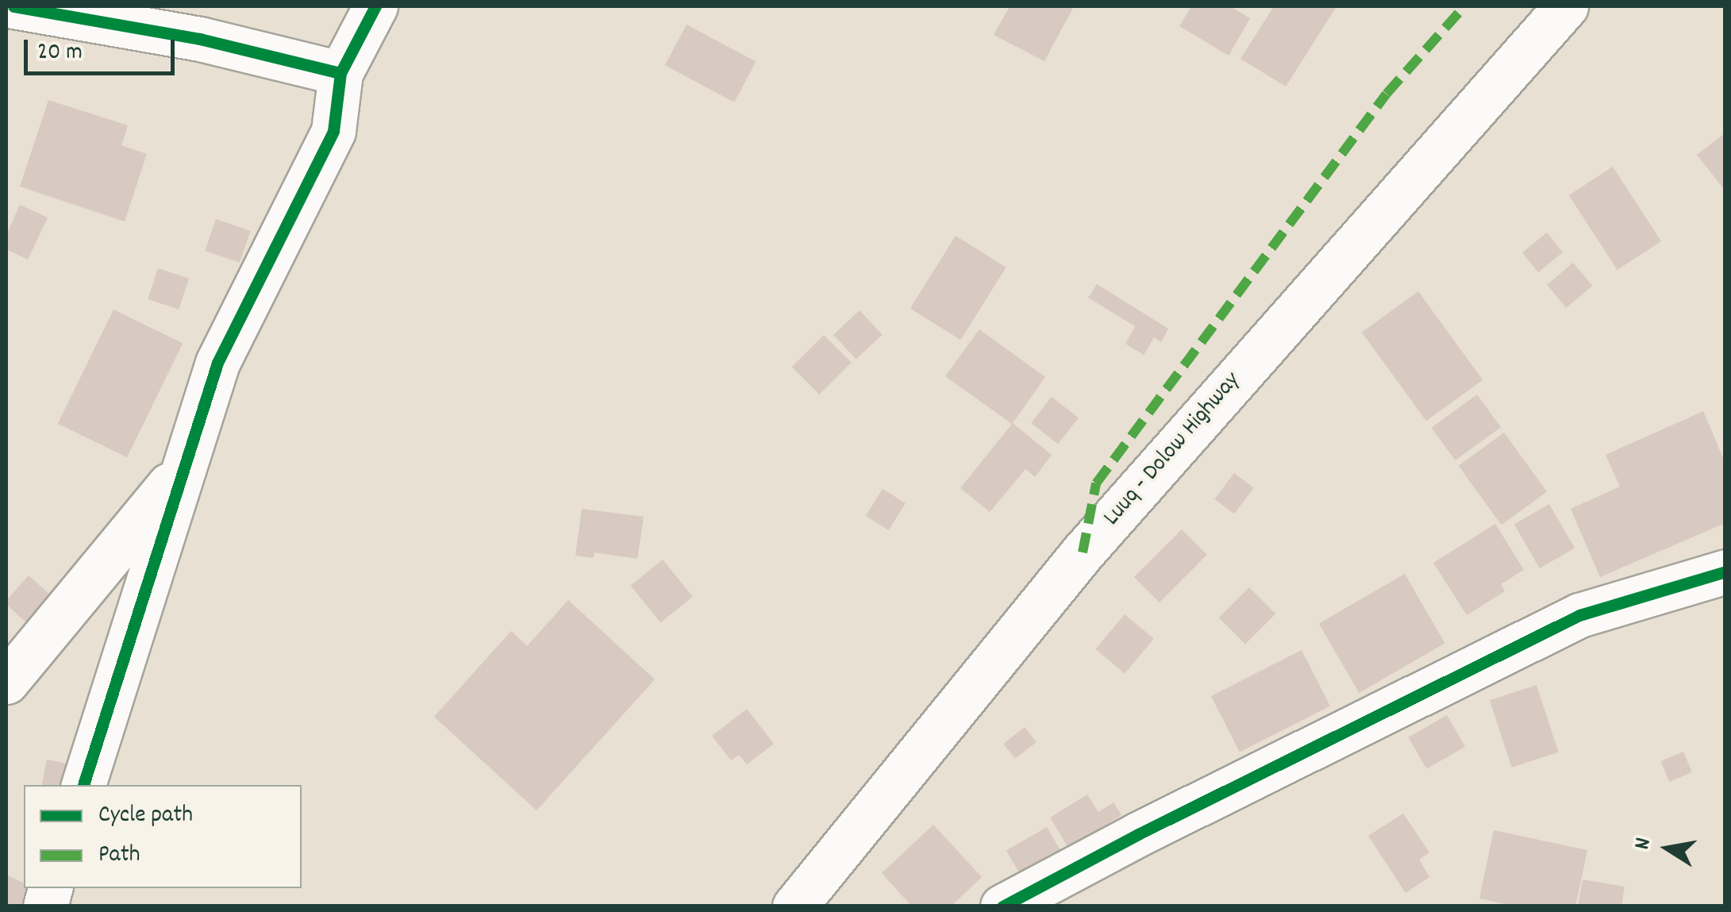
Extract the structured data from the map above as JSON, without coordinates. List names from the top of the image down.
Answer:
{
  "streets": {
    "street": ["Luuq - Dolow Highway"]
  },
  "legend": ["Cycle path", "Path"],
  "scale_bar": "20 m",
  "north": "left"
}
